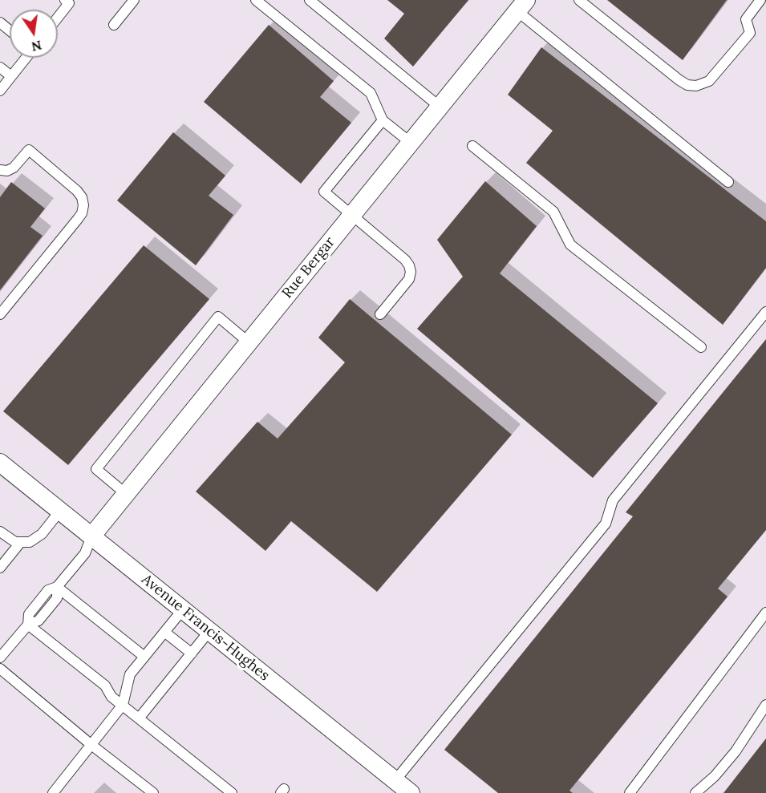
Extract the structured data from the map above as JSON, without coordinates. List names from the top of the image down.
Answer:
{
  "streets": {
    "street": ["Rue Bergar", "Avenue Francis-Hughes"]
  },
  "crossings": [
    ["Rue Bergar", "Avenue Francis-Hughes"]
  ],
  "north": "bottom"
}
